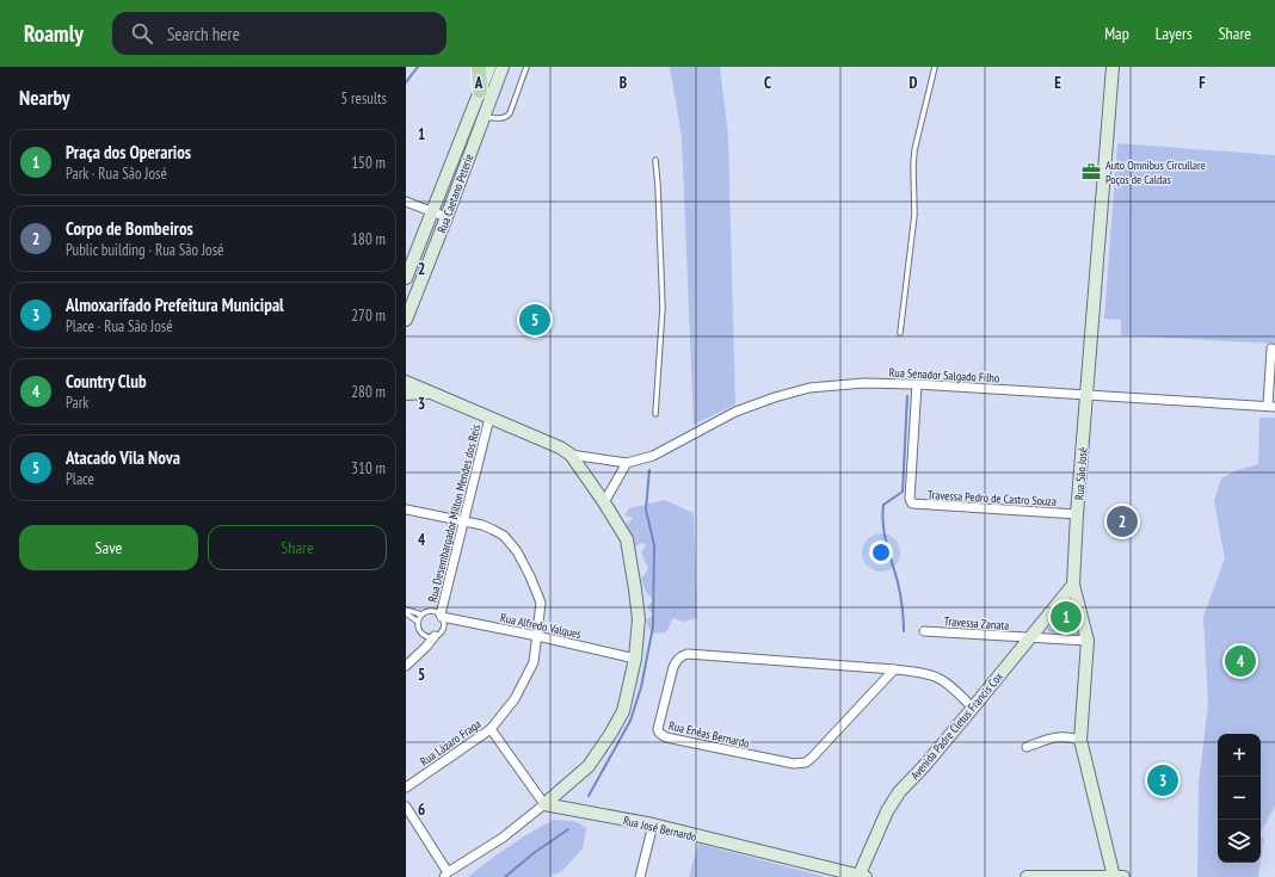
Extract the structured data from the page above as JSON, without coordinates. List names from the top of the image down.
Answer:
{
  "streets": {
    "street": [
      "Rua Caetano Peterie",
      "Rua Senador Salgado Filho",
      "Rua São José",
      "Travessa Pedro de Castro Souza",
      "Rua Desembargador Milton Mendes dos Reis",
      "Travessa Zanata",
      "Rua Alfredo Valques",
      "Avenida Padre Cletus Francis Cox",
      "Rua Enéas Bernardo",
      "Rua Lázaro Fraga",
      "Rua José Bernardo"
    ]
  },
  "crossings": [
    ["Rua Senador Salgado Filho", "Rua São José"],
    ["Rua Senador Salgado Filho", "Travessa Pedro de Castro Souza"],
    ["Rua São José", "Travessa Pedro de Castro Souza"],
    ["Rua São José", "Travessa Zanata"],
    ["Rua São José", "Avenida Padre Cletus Francis Cox"],
    ["Rua Desembargador Milton Mendes dos Reis", "Rua Alfredo Valques"],
    ["Rua Desembargador Milton Mendes dos Reis", "Rua Lázaro Fraga"],
    ["Travessa Zanata", "Avenida Padre Cletus Francis Cox"],
    ["Rua Alfredo Valques", "Rua Lázaro Fraga"],
    ["Avenida Padre Cletus Francis Cox", "Rua Enéas Bernardo"],
    ["Avenida Padre Cletus Francis Cox", "Rua José Bernardo"]
  ],
  "places": {
    "office": ["Auto Omnibus Circullare Poços de Caldas"]
  },
  "page": {
    "header": "Roamly",
    "search": "Search here",
    "nav": ["Map", "Layers", "Share"],
    "heading": ["Nearby", "5 results"],
    "list": [
      {
        "mark": "1",
        "name": "Praça dos Operarios",
        "note": "Park · Rua São José",
        "value": "150 m"
      },
      {
        "mark": "2",
        "name": "Corpo de Bombeiros",
        "note": "Public building · Rua São José",
        "value": "180 m"
      },
      {
        "mark": "3",
        "name": "Almoxarifado Prefeitura Municipal",
        "note": "Place · Rua São José",
        "value": "270 m"
      },
      {
        "mark": "4",
        "name": "Country Club",
        "note": "Park",
        "value": "280 m"
      },
      {
        "mark": "5",
        "name": "Atacado Vila Nova",
        "note": "Place",
        "value": "310 m"
      }
    ],
    "pins": [
      "5",
      "2",
      "1",
      "4",
      "3"
    ],
    "buttons": ["Save", "Share"],
    "map_buttons": ["+", "−"]
  },
  "grid": {
    "columns": [
      "A",
      "B",
      "C",
      "D",
      "E",
      "F"
    ],
    "rows": [
      "1",
      "2",
      "3",
      "4",
      "5",
      "6"
    ]
  }
}
